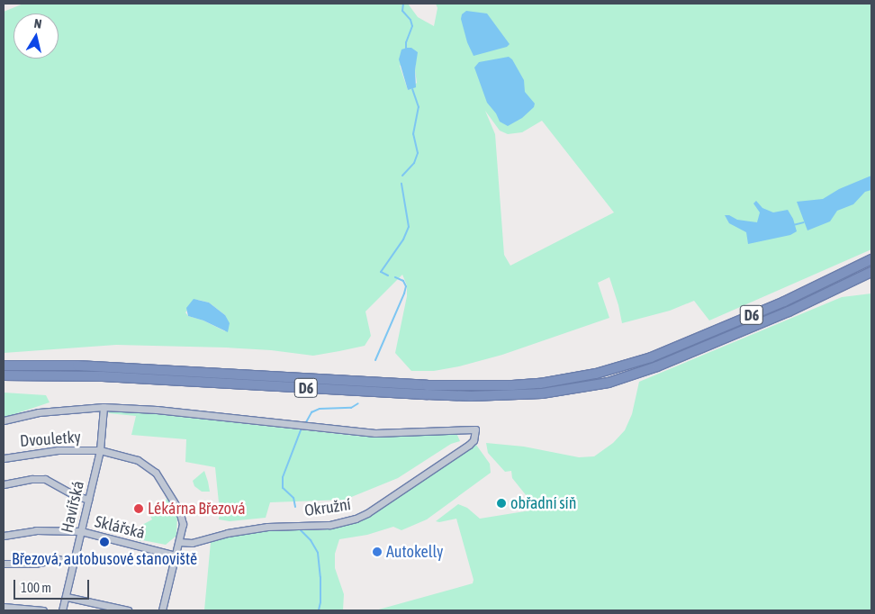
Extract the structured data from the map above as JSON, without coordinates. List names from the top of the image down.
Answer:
{
  "streets": {
    "highway": ["D6"],
    "street": [
      "Dvouletky",
      "Havířská",
      "Okružní",
      "Sklářská"
    ]
  },
  "crossings": [
    ["Dvouletky", "Havířská"],
    ["Havířská", "Okružní"],
    ["Havířská", "Sklářská"]
  ],
  "places": [
    "obřadní síň",
    "Lékárna Březová",
    "Březová, autobusové stanoviště",
    "Autokelly"
  ],
  "scale_bar": "100 m",
  "north": "top"
}
